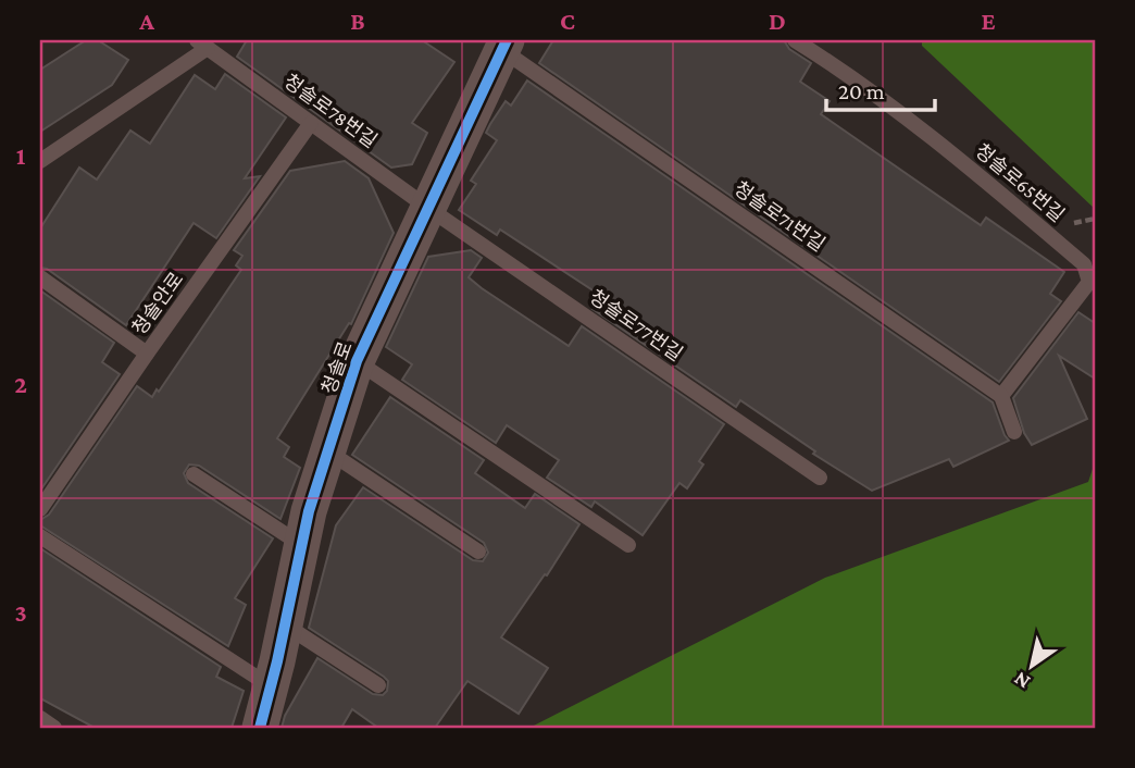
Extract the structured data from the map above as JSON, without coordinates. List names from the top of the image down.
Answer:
{
  "streets": {
    "street": ["청솔로"],
    "lane": [
      "청솔로78번길",
      "청솔로65번길",
      "청솔로71번길",
      "청솔안로",
      "청솔로77번길"
    ]
  },
  "crossings": [
    ["청솔로78번길", "청솔안로"],
    ["청솔로78번길", "청솔로77번길"],
    ["청솔로78번길", "청솔로"],
    ["청솔로65번길", "청솔로71번길"],
    ["청솔로71번길", "청솔로"],
    ["청솔로77번길", "청솔로"]
  ],
  "scale_bar": "20 m",
  "north": "bottom left",
  "grid": {
    "columns": [
      "A",
      "B",
      "C",
      "D",
      "E"
    ],
    "rows": ["1", "2", "3"]
  }
}
